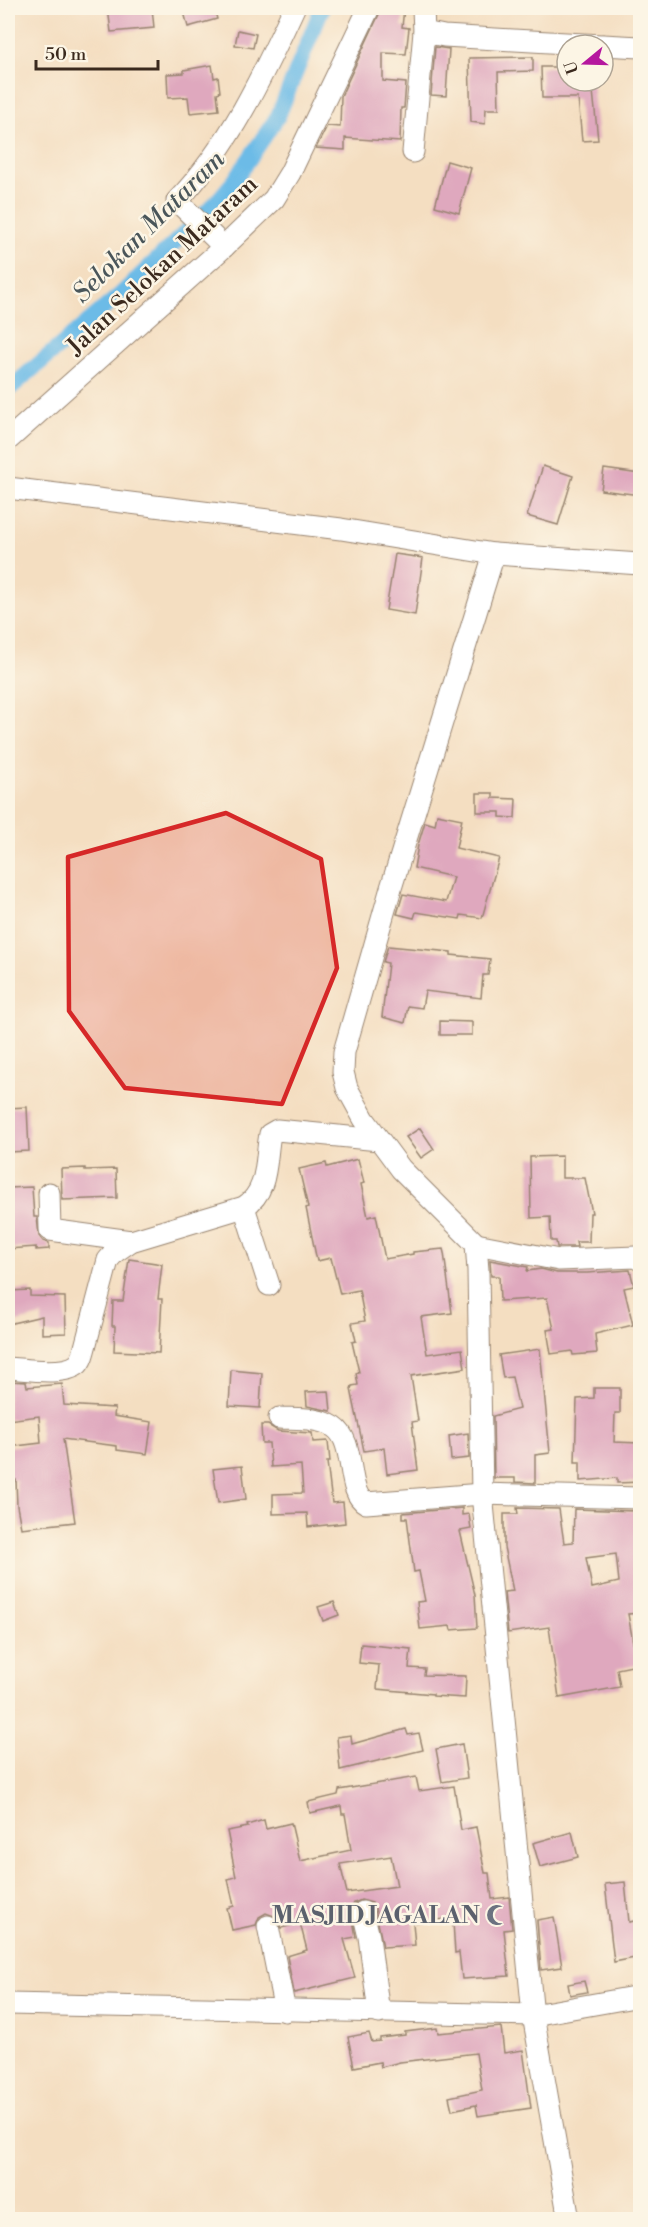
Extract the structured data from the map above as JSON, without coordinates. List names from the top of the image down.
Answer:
{
  "streets": {
    "street": ["Jalan Selokan Mataram"]
  },
  "water": ["Selokan Mataram"],
  "places": {
    "mosque": ["MASJID JAGALAN"]
  },
  "scale_bar": "50 m",
  "north": "left"
}
